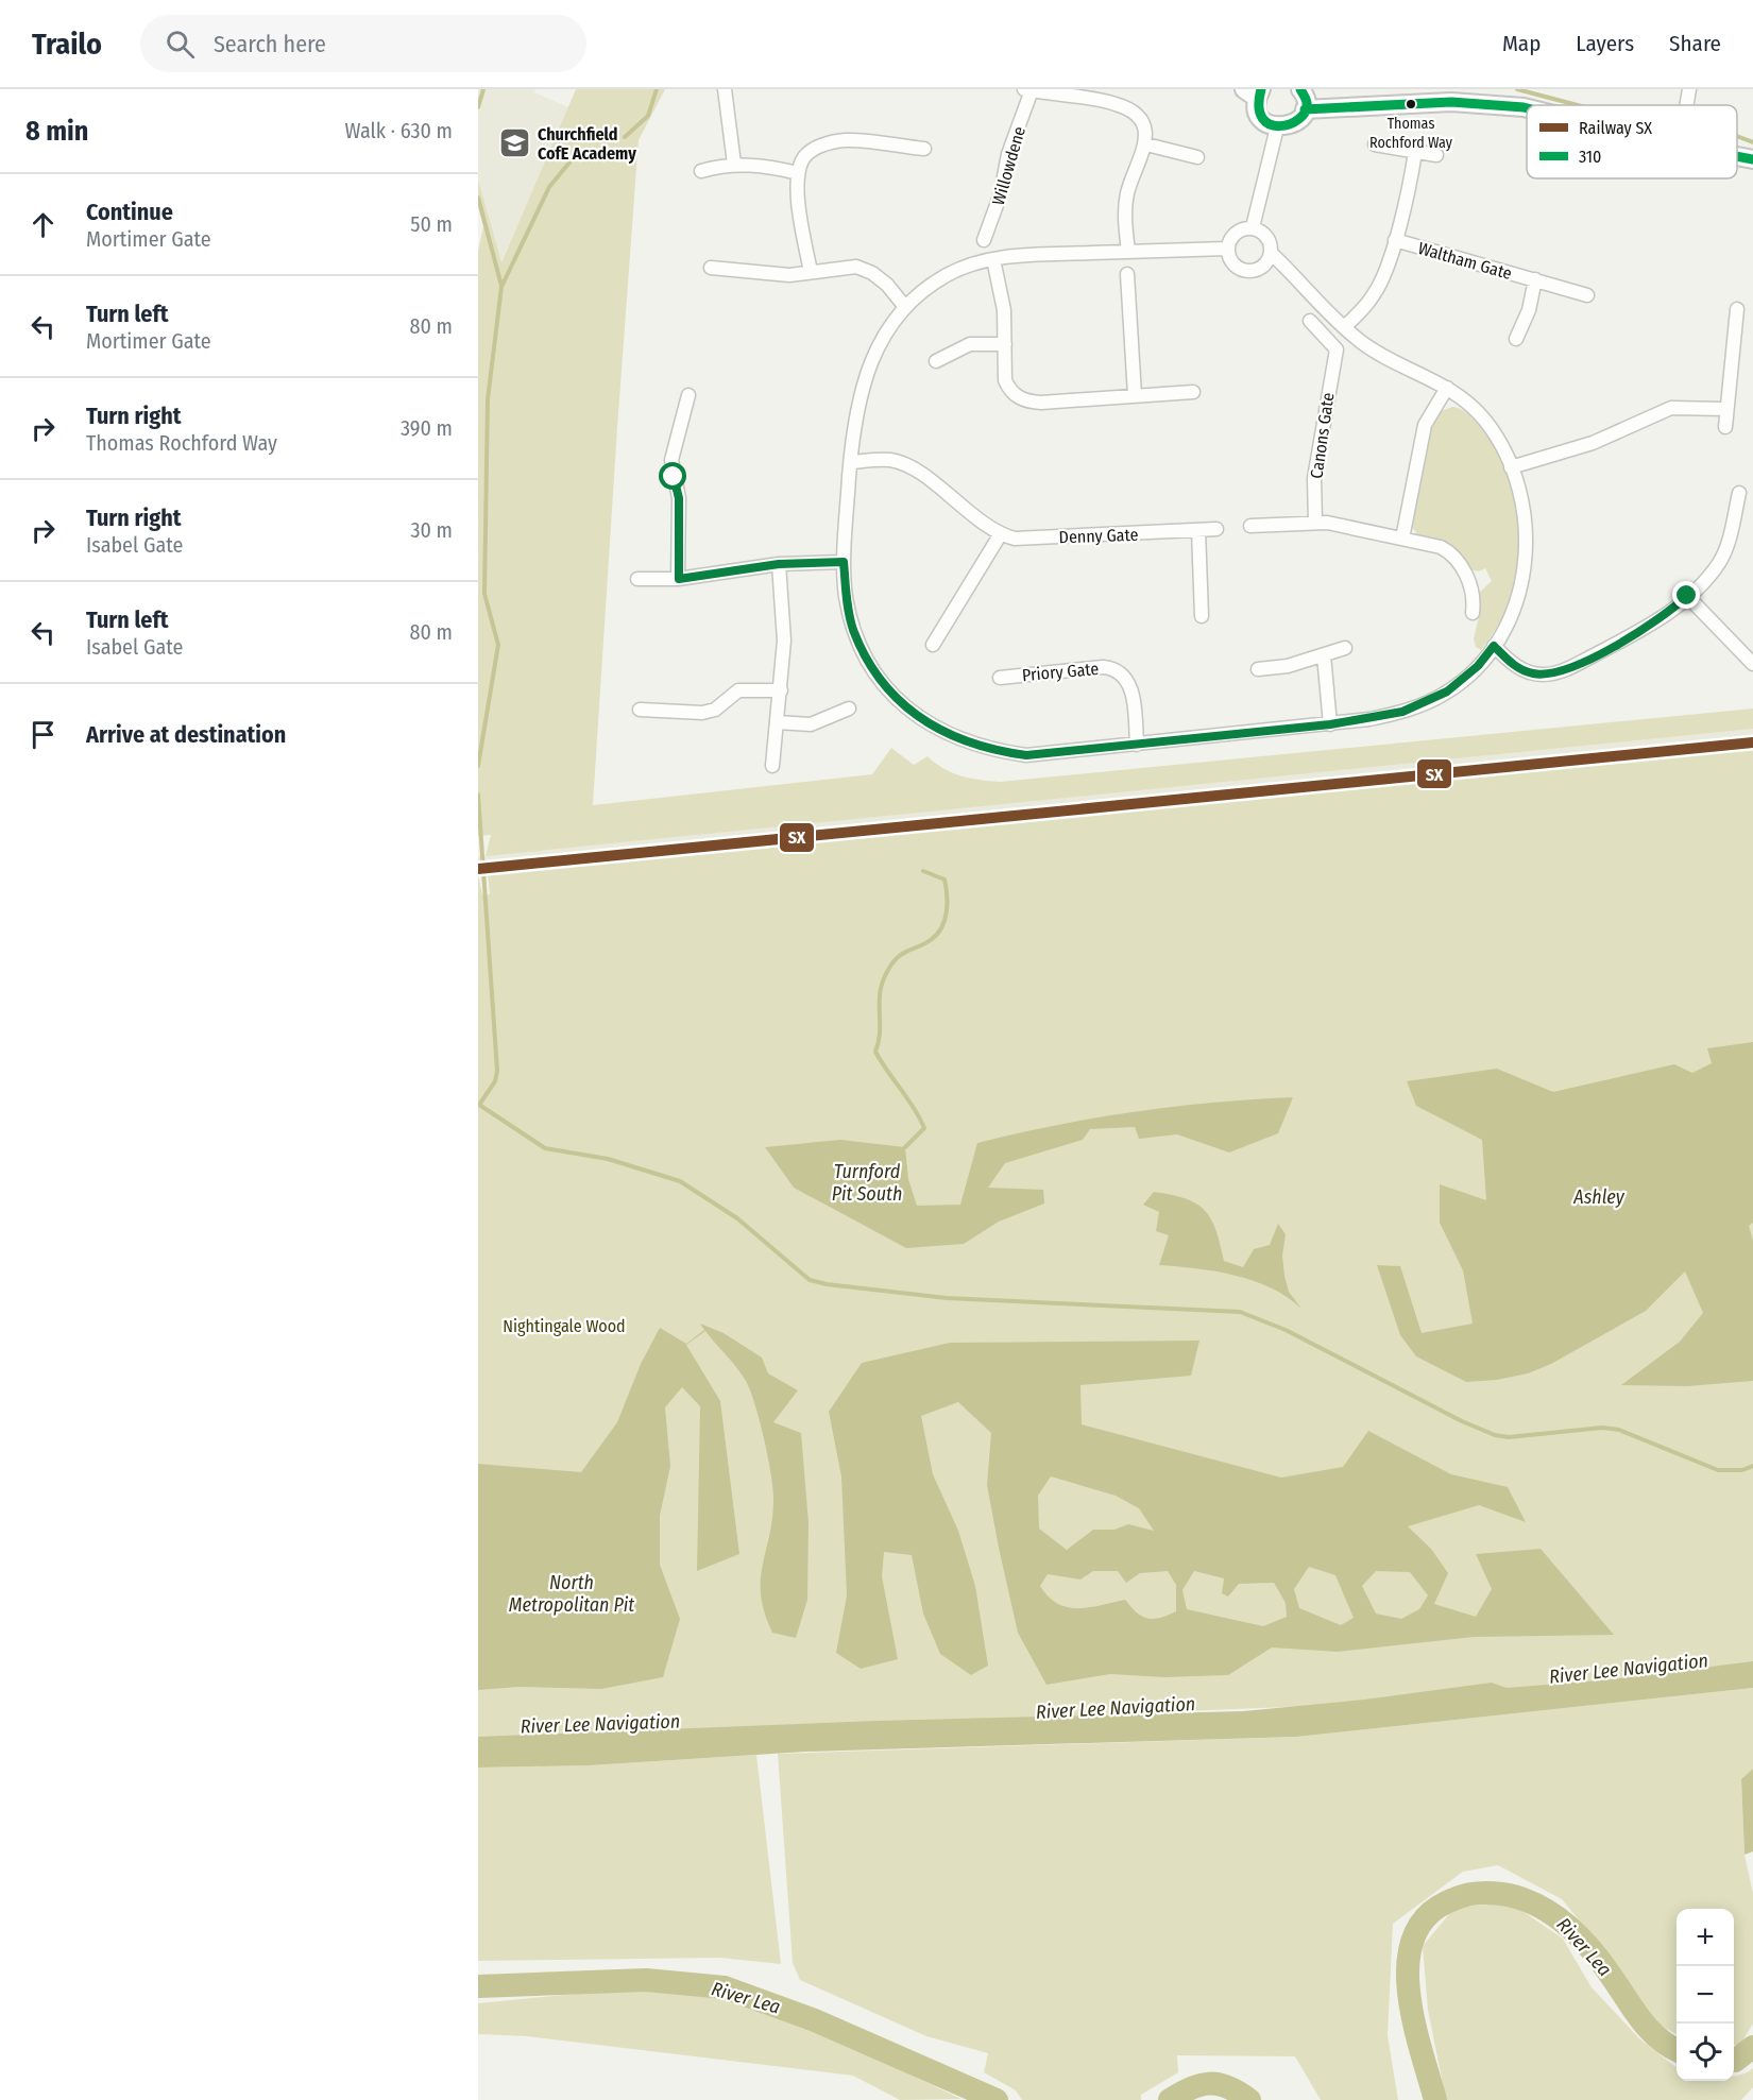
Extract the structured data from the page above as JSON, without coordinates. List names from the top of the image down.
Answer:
{
  "streets": {
    "street": [
      "Willowdene",
      "Waltham Gate",
      "Canons Gate",
      "Denny Gate",
      "Priory Gate"
    ]
  },
  "water": [
    "Turnford Pit South",
    "Ashley",
    "North Metropolitan Pit",
    "River Lee Navigation",
    "River Lea"
  ],
  "parks": ["Nightingale Wood"],
  "places": {
    "other": ["Thomas Rochford Way"],
    "school or university": ["Churchfield CofE Academy"]
  },
  "lines": ["transit line 310", "rail line SX"],
  "legend": ["Railway SX", "310"],
  "page": {
    "header": "Trailo",
    "search": "Search here",
    "nav": ["Map", "Layers", "Share"],
    "heading": ["8 min", "Walk · 630 m"],
    "list": [
      ["Continue", "Mortimer Gate", "50 m"],
      ["Turn left", "Mortimer Gate", "80 m"],
      ["Turn right", "Thomas Rochford Way", "390 m"],
      ["Turn right", "Isabel Gate", "30 m"],
      ["Turn left", "Isabel Gate", "80 m"],
      "Arrive at destination"
    ],
    "map_buttons": ["+", "−"]
  }
}
